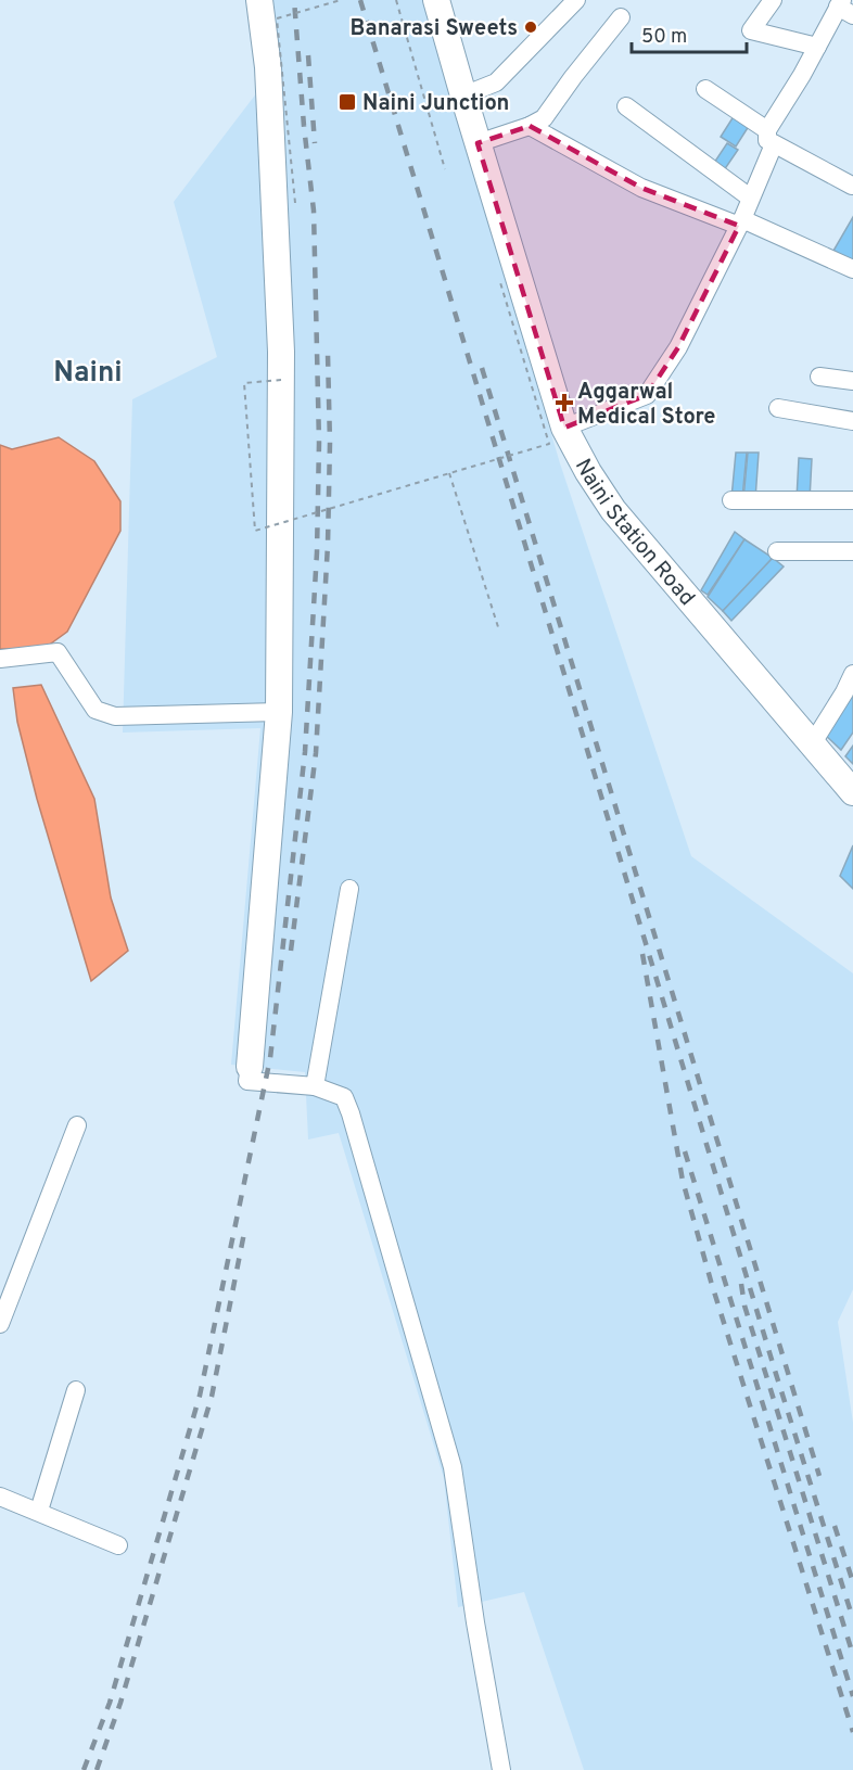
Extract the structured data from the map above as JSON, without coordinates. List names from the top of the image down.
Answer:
{
  "streets": {
    "street": ["Naini Station Road"]
  },
  "districts": ["Naini"],
  "places": {
    "other": ["Banarasi Sweets"],
    "transit": ["Naini Junction"],
    "health": ["Aggarwal Medical Store"]
  },
  "scale_bar": "50 m"
}
